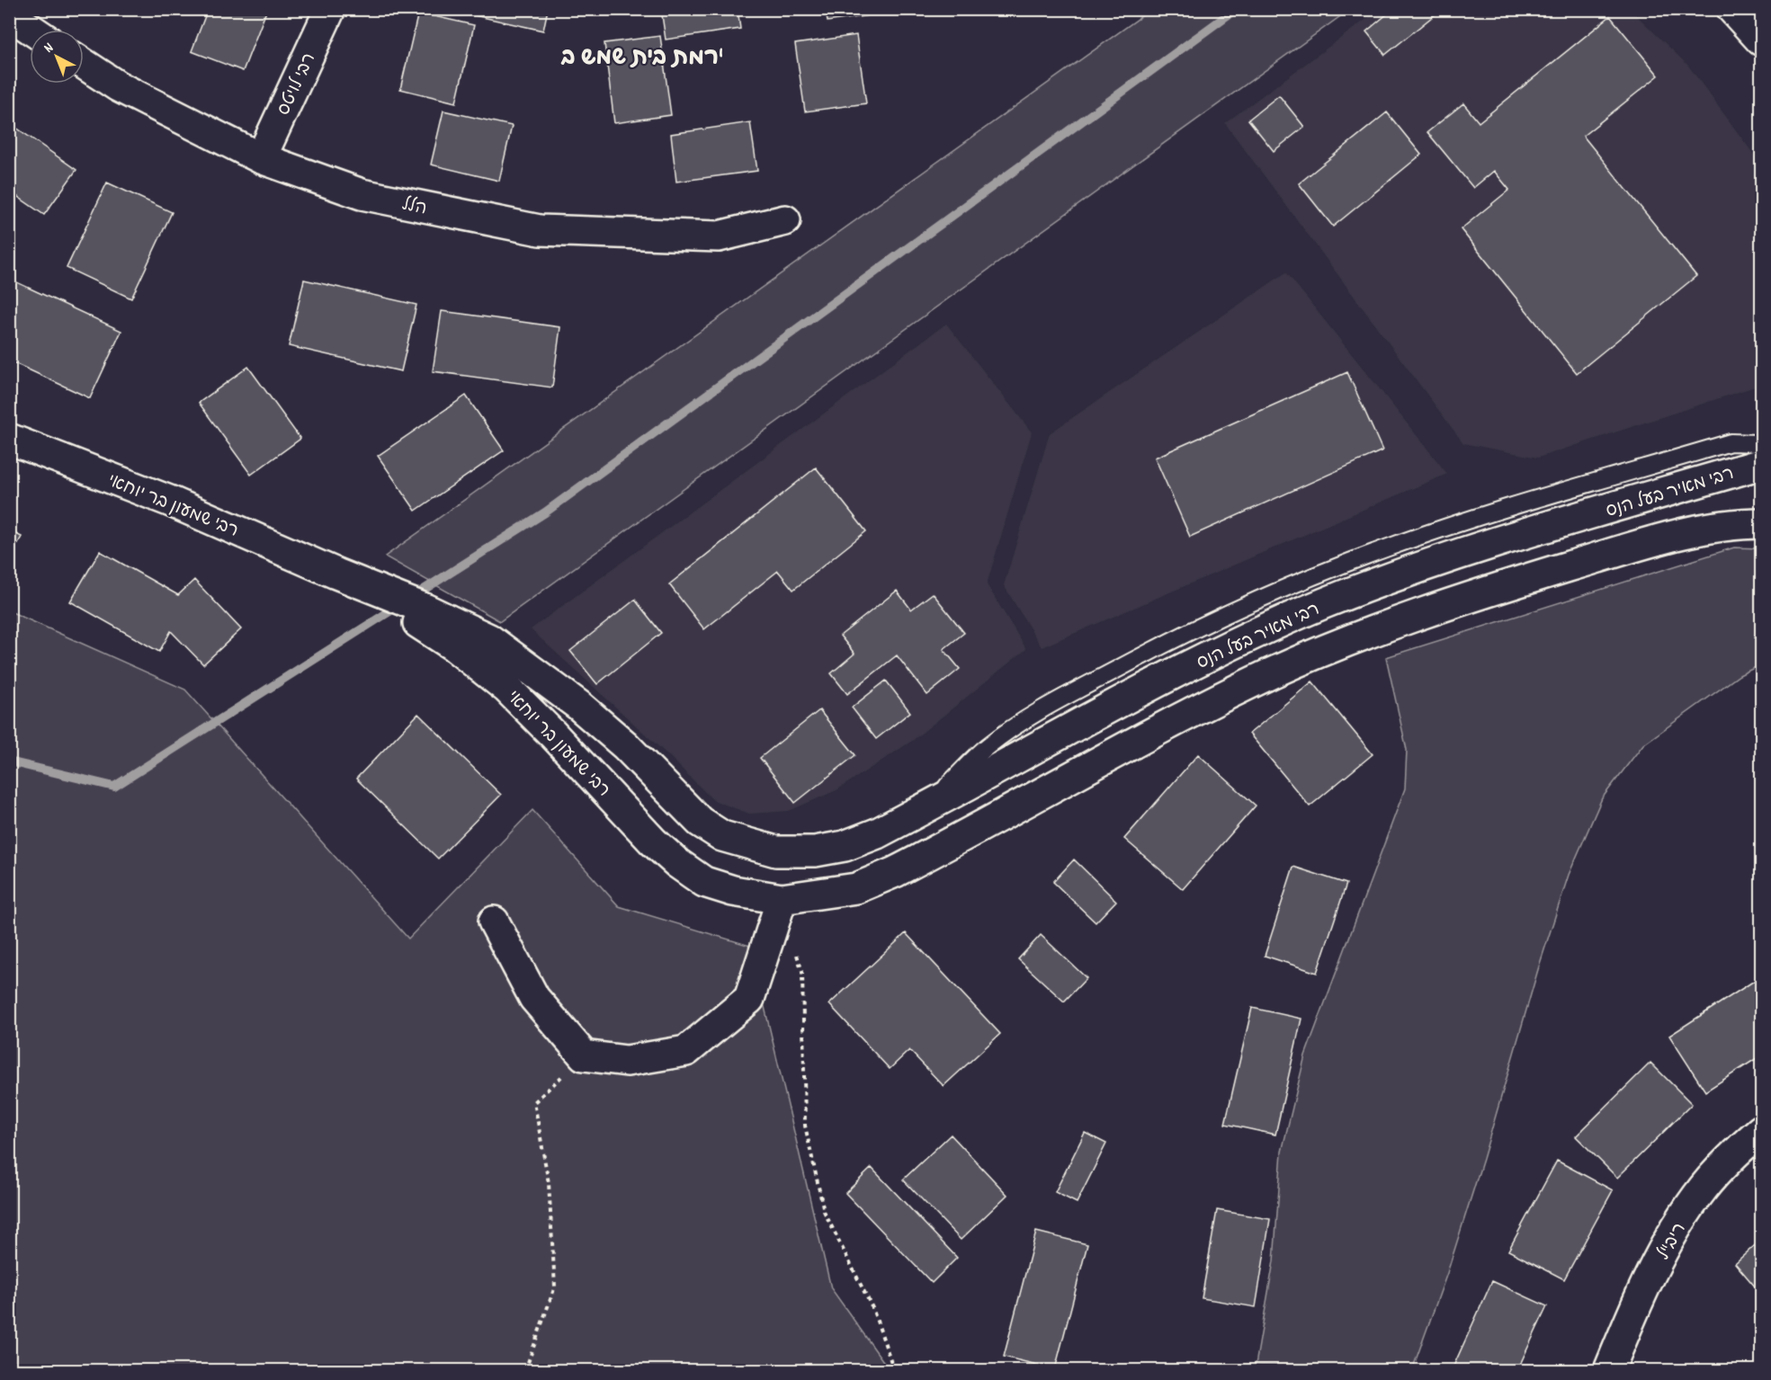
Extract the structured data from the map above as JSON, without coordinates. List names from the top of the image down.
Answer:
{
  "streets": {
    "street": [
      "רבי לויטס",
      "הלל",
      "רבי מאיר בעל הנס",
      "רבי שמעון בר יוחאי",
      "ריב\"ל"
    ]
  },
  "crossings": [
    ["רבי לויטס", "הלל"],
    ["רבי מאיר בעל הנס", "רבי שמעון בר יוחאי"]
  ],
  "districts": ["רמת בית שמש ב'"],
  "north": "top left"
}
